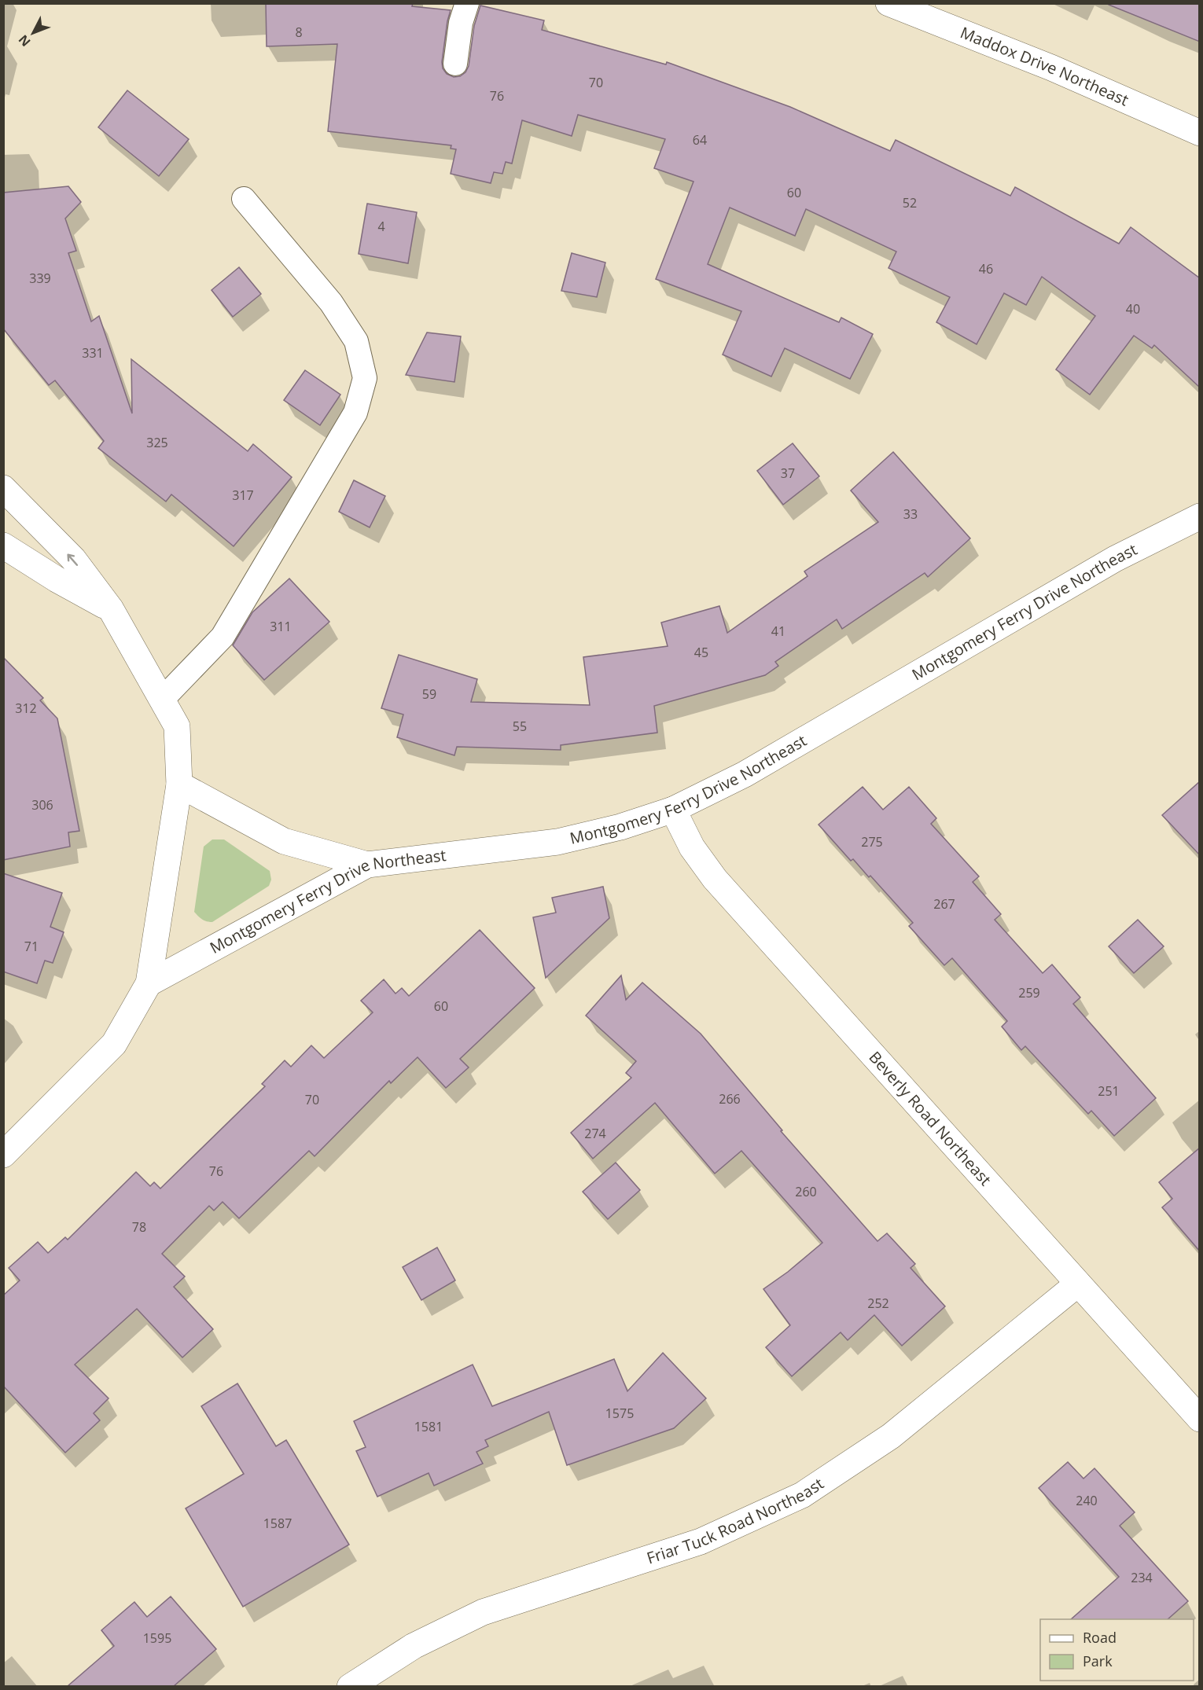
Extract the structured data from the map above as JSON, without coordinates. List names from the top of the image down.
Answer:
{
  "streets": {
    "street": [
      "Maddox Drive Northeast",
      "Montgomery Ferry Drive Northeast",
      "Beverly Road Northeast",
      "Friar Tuck Road Northeast"
    ]
  },
  "crossings": [
    ["Montgomery Ferry Drive Northeast", "Beverly Road Northeast"],
    ["Beverly Road Northeast", "Friar Tuck Road Northeast"]
  ],
  "house_numbers": [
    "8",
    "70",
    "76",
    "64",
    "60",
    "52",
    "4",
    "46",
    "339",
    "40",
    "331",
    "325",
    "37",
    "317",
    "33",
    "311",
    "41",
    "45",
    "59",
    "312",
    "55",
    "306",
    "275",
    "267",
    "71",
    "259",
    "60",
    "251",
    "266",
    "70",
    "274",
    "76",
    "260",
    "78",
    "252",
    "1575",
    "1581",
    "240",
    "1587",
    "234",
    "1595"
  ],
  "legend": ["Road", "Park"],
  "north": "bottom left"
}
